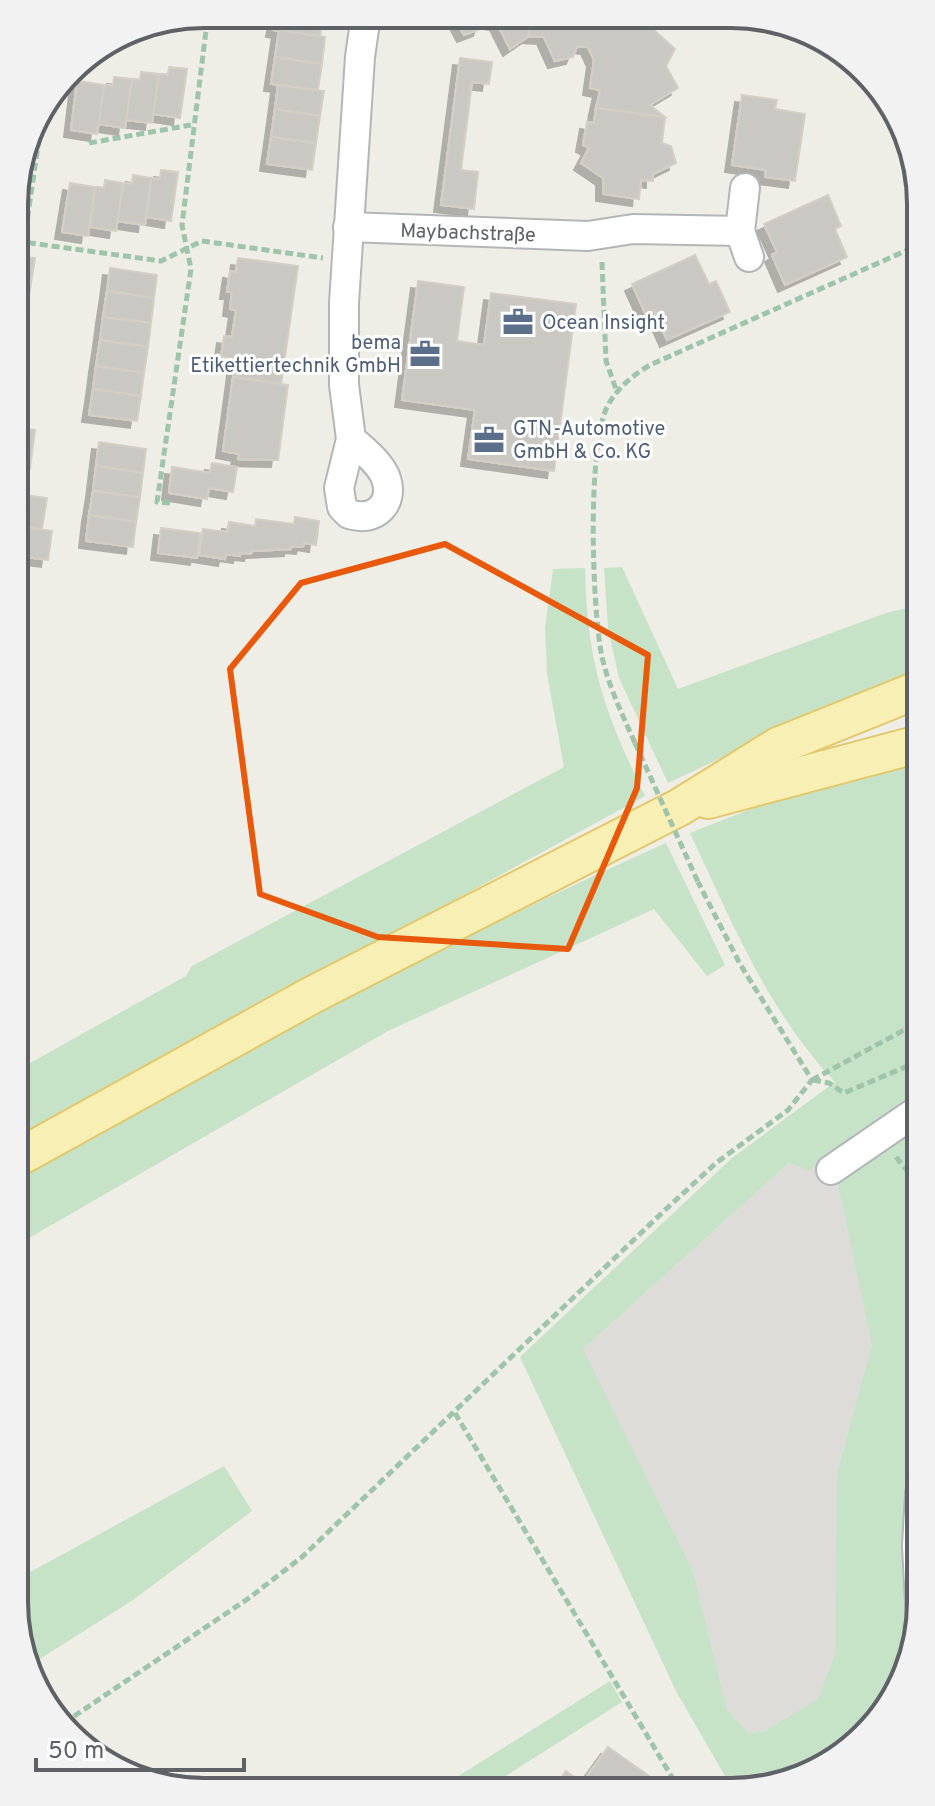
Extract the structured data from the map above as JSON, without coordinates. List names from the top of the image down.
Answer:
{
  "streets": {
    "street": ["Maybachstraße"]
  },
  "places": {
    "office": ["Ocean Insight", "bema Etikettiertechnik GmbH", "GTN-Automotive GmbH & Co. KG"]
  },
  "scale_bar": "50 m"
}
